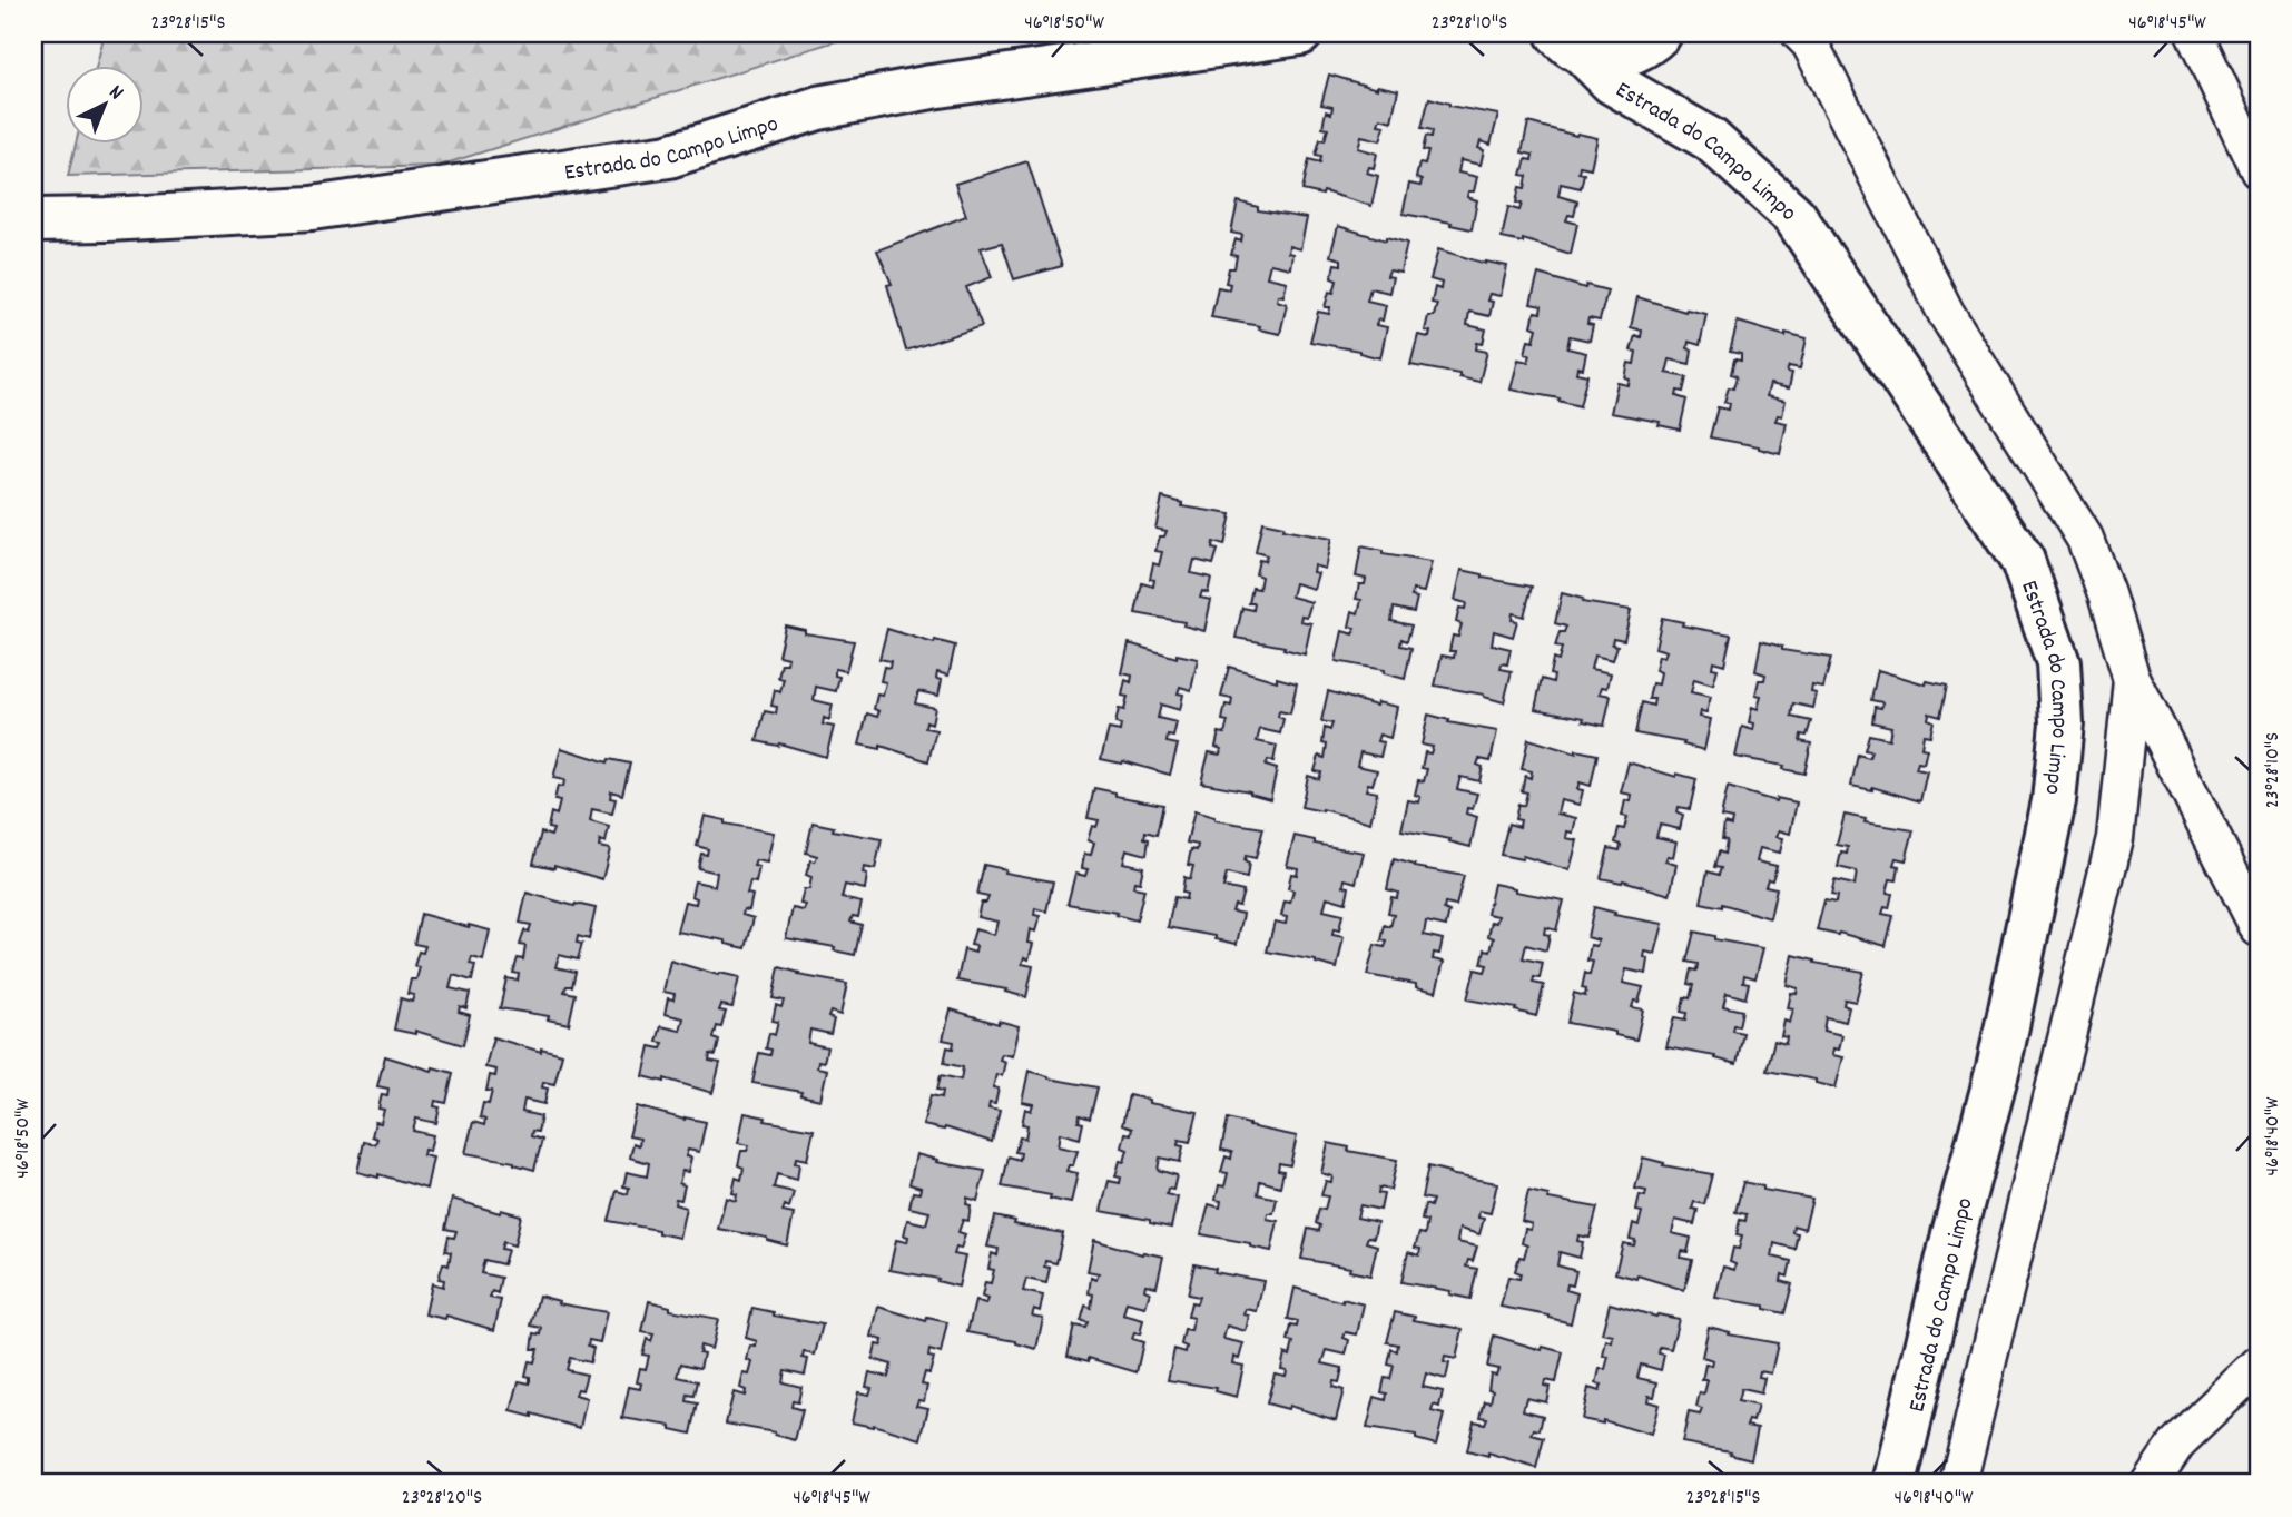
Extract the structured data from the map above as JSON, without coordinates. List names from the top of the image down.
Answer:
{
  "streets": {
    "street": ["Estrada do Campo Limpo"]
  },
  "north": "top right",
  "coordinates": [
    "23°28'15\"S",
    "46°18'50\"W",
    "23°28'10\"S",
    "46°18'45\"W",
    "46°18'40\"W",
    "23°28'20\"S"
  ]
}
